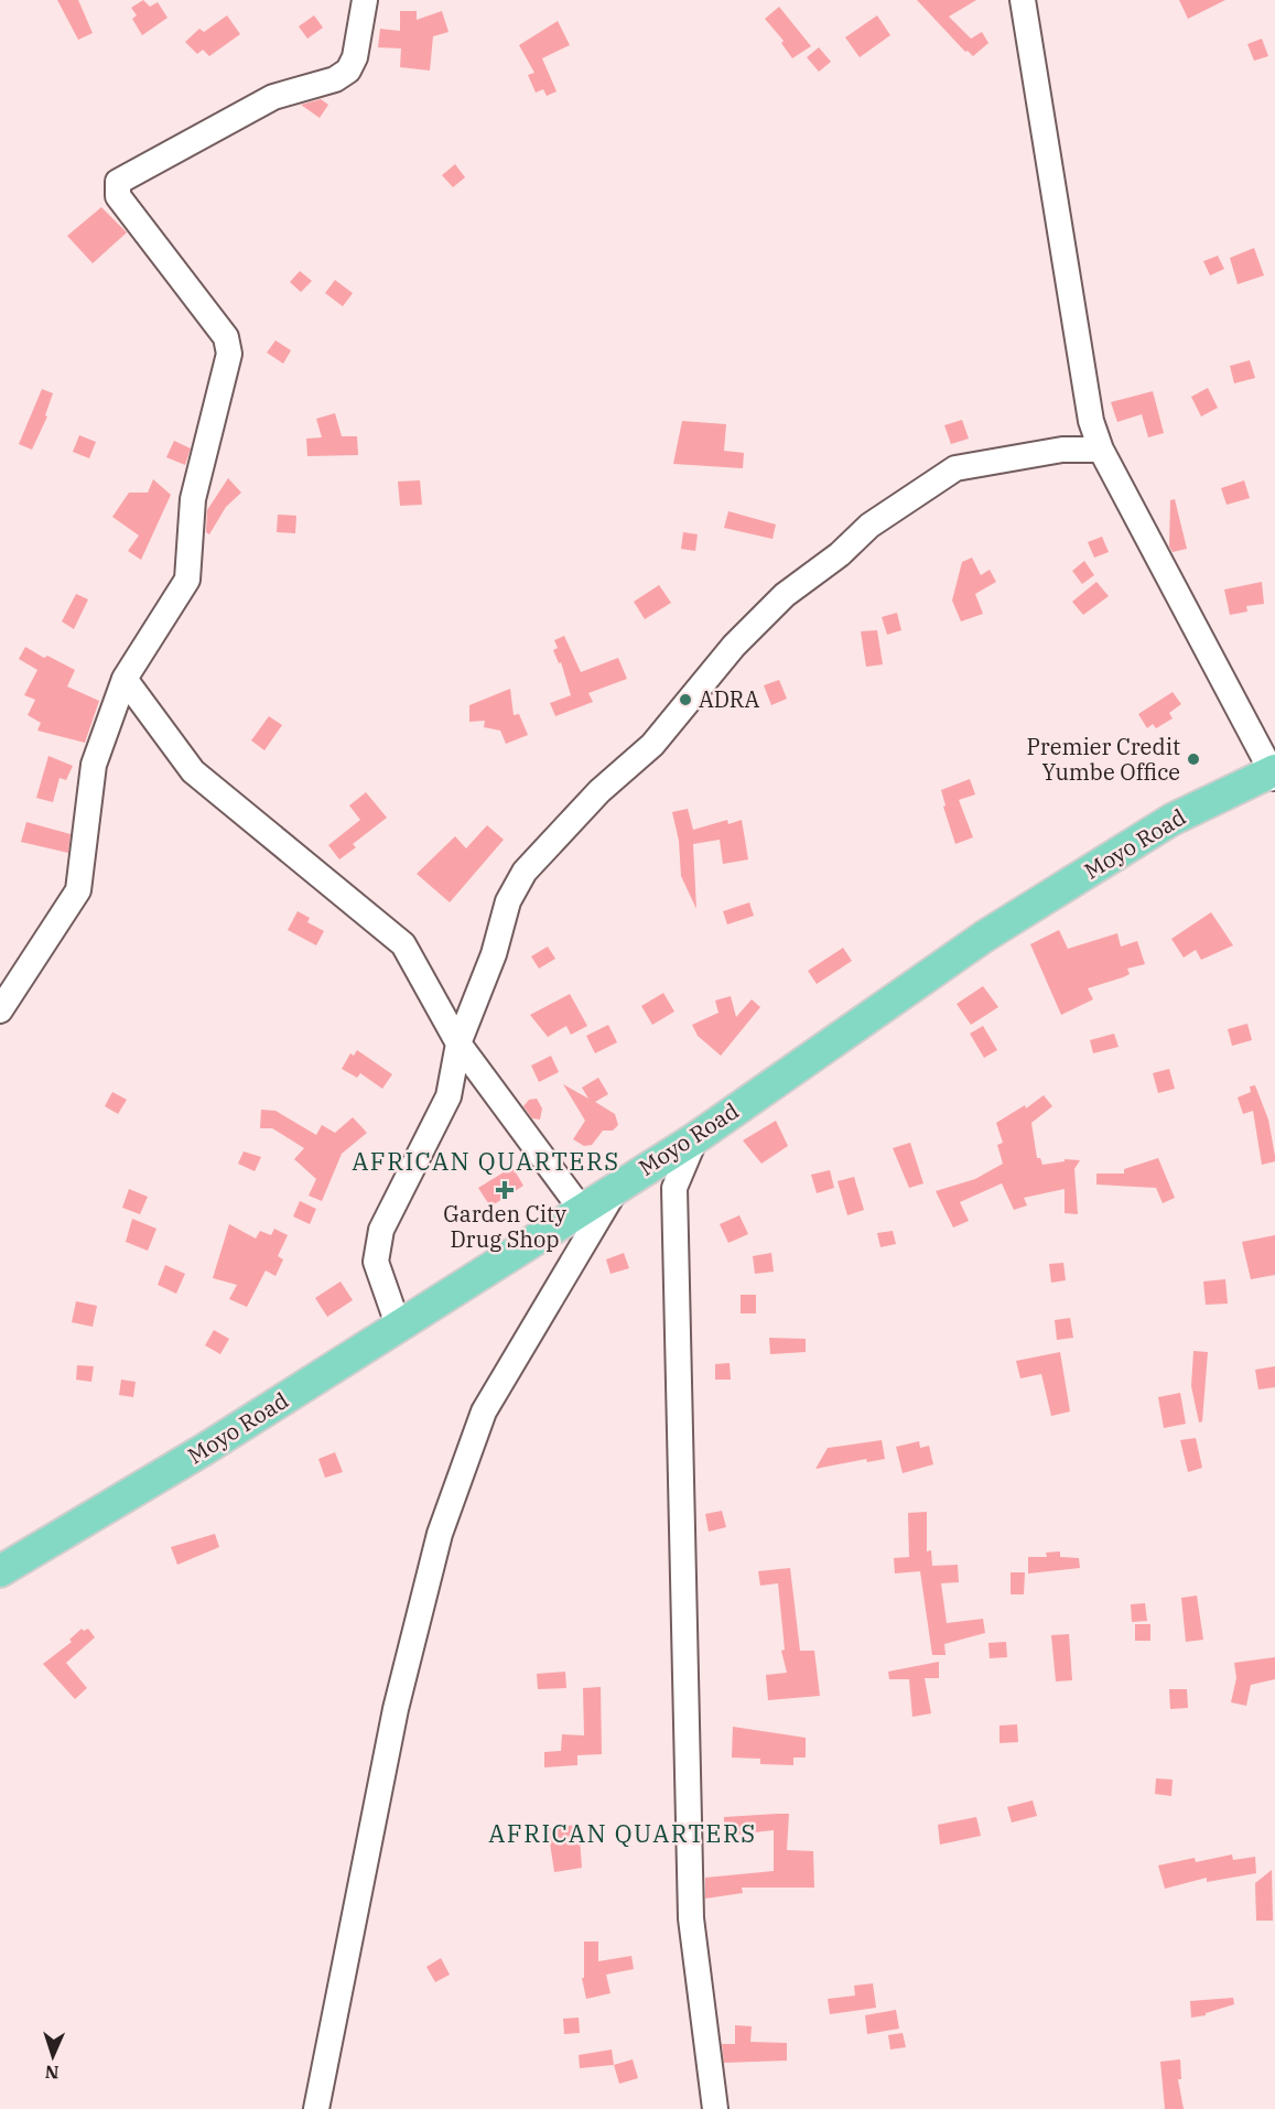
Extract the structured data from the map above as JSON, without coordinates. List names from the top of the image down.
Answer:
{
  "streets": {
    "main road": ["Moyo Road"]
  },
  "districts": ["AFRICAN QUARTERS", "AFRICAN QUARTERS"],
  "places": {
    "other": ["ADRA", "Premier Credit Yumbe Office"],
    "health": ["Garden City Drug Shop"]
  },
  "north": "bottom"
}
